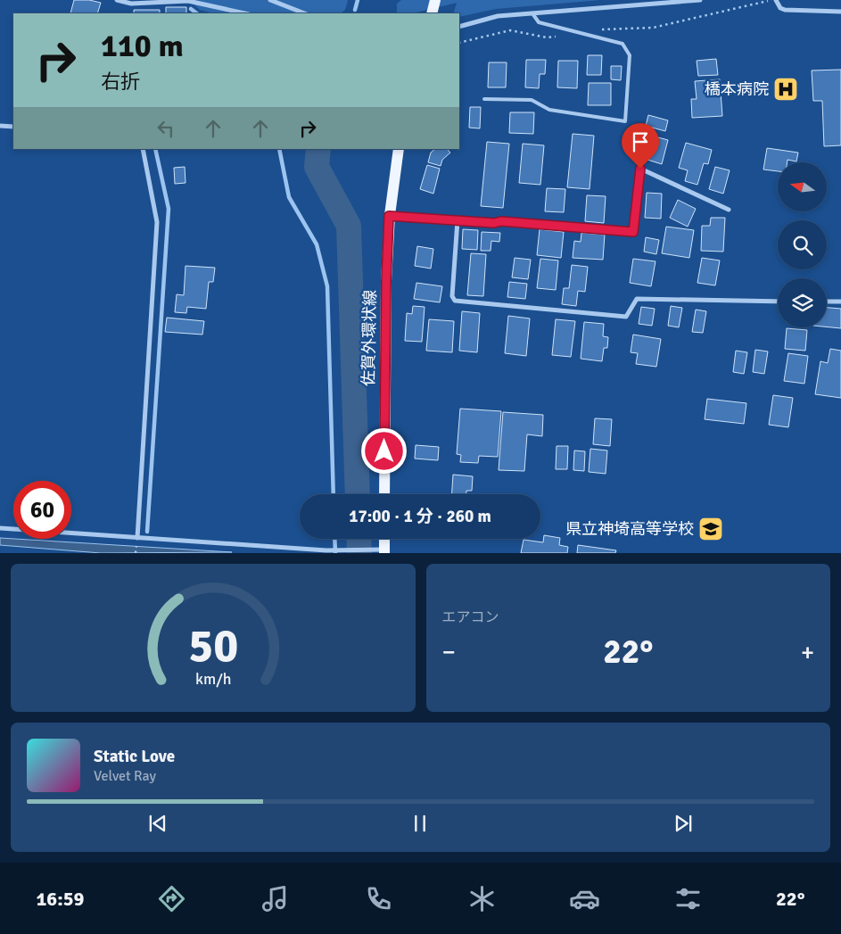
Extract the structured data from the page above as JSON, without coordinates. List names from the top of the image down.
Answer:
{
  "streets": {
    "main road": ["佐賀外環状線"]
  },
  "places": {
    "hospital": ["橋本病院"],
    "school or university": ["県立神埼高等学校"]
  },
  "north": "left",
  "page": {
    "turn": ["110 m", "右折"],
    "limit": "60",
    "trip": "17:00 · 1 分 · 260 m",
    "tile": "エアコン",
    "heat": ["−", "22°", "+"],
    "song": ["Static Love", "Velvet Ray"],
    "tabs": ["16:59", "22°"],
    "gauge": ["50", "km/h"]
  }
}
